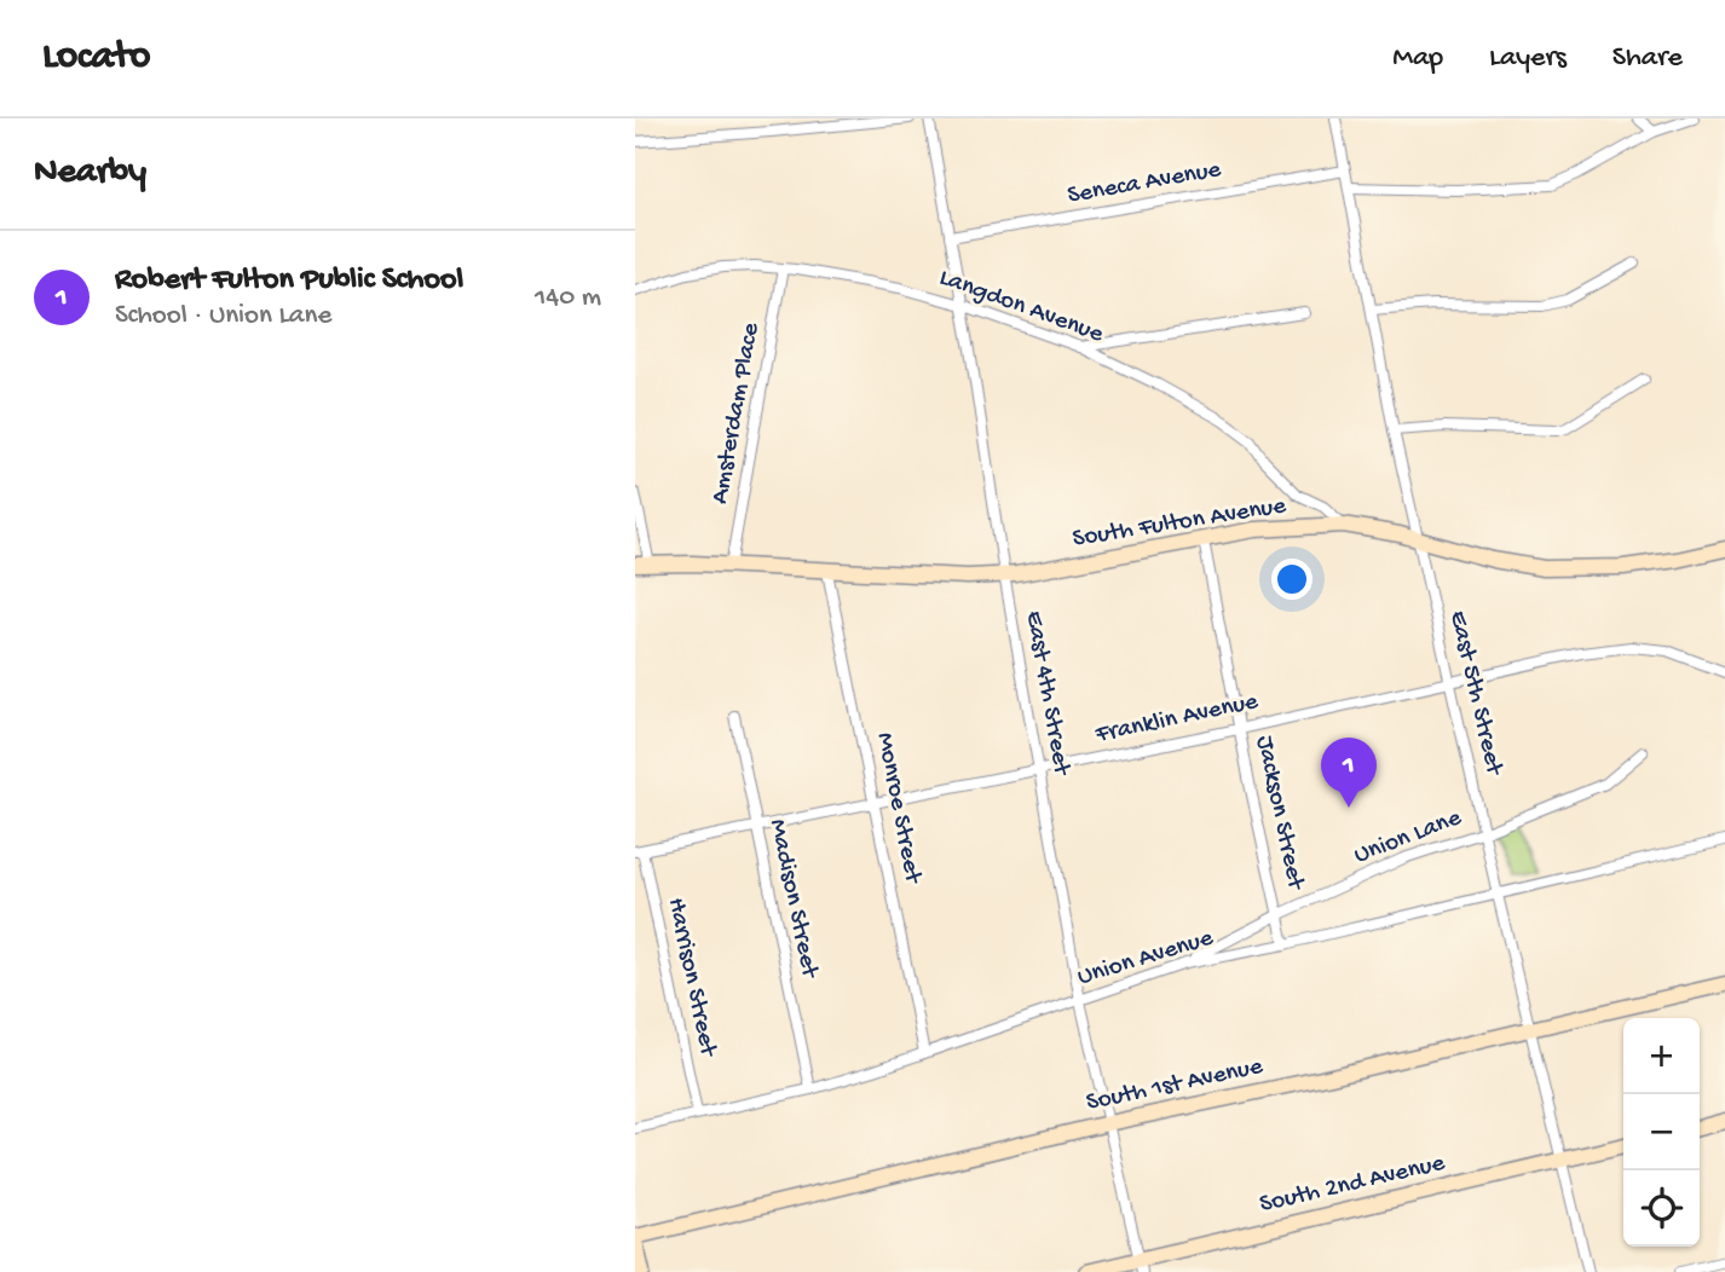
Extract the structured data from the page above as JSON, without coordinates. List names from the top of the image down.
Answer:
{
  "streets": {
    "street": [
      "Seneca Avenue",
      "Langdon Avenue",
      "Amsterdam Place",
      "South Fulton Avenue",
      "East 4th Street",
      "East 5th Street",
      "Franklin Avenue",
      "Monroe Street",
      "Jackson Street",
      "Union Lane",
      "Madison Street",
      "Union Avenue",
      "Harrison Street",
      "South 1st Avenue",
      "South 2nd Avenue"
    ]
  },
  "crossings": [
    ["Seneca Avenue", "East 4th Street"],
    ["Seneca Avenue", "East 5th Street"],
    ["Langdon Avenue", "Amsterdam Place"],
    ["Langdon Avenue", "South Fulton Avenue"],
    ["Langdon Avenue", "East 4th Street"],
    ["Amsterdam Place", "South Fulton Avenue"],
    ["South Fulton Avenue", "East 4th Street"],
    ["South Fulton Avenue", "East 5th Street"],
    ["South Fulton Avenue", "Monroe Street"],
    ["South Fulton Avenue", "Jackson Street"],
    ["East 4th Street", "Franklin Avenue"],
    ["East 4th Street", "Union Avenue"],
    ["East 4th Street", "South 1st Avenue"],
    ["East 4th Street", "South 2nd Avenue"],
    ["East 5th Street", "Franklin Avenue"],
    ["East 5th Street", "Union Lane"],
    ["East 5th Street", "Union Avenue"],
    ["East 5th Street", "South 1st Avenue"],
    ["East 5th Street", "South 2nd Avenue"],
    ["Franklin Avenue", "Monroe Street"],
    ["Franklin Avenue", "Jackson Street"],
    ["Franklin Avenue", "Madison Street"],
    ["Franklin Avenue", "Harrison Street"],
    ["Monroe Street", "Union Avenue"],
    ["Jackson Street", "Union Lane"],
    ["Jackson Street", "Union Avenue"],
    ["Union Lane", "Union Avenue"],
    ["Madison Street", "Union Avenue"],
    ["Union Avenue", "Harrison Street"]
  ],
  "page": {
    "header": "Locato",
    "nav": ["Map", "Layers", "Share"],
    "heading": "Nearby",
    "list": [
      {
        "mark": "1",
        "name": "Robert Fulton Public School",
        "note": "School · Union Lane",
        "value": "140 m"
      }
    ],
    "pins": "1",
    "map_buttons": ["+", "−"]
  }
}
